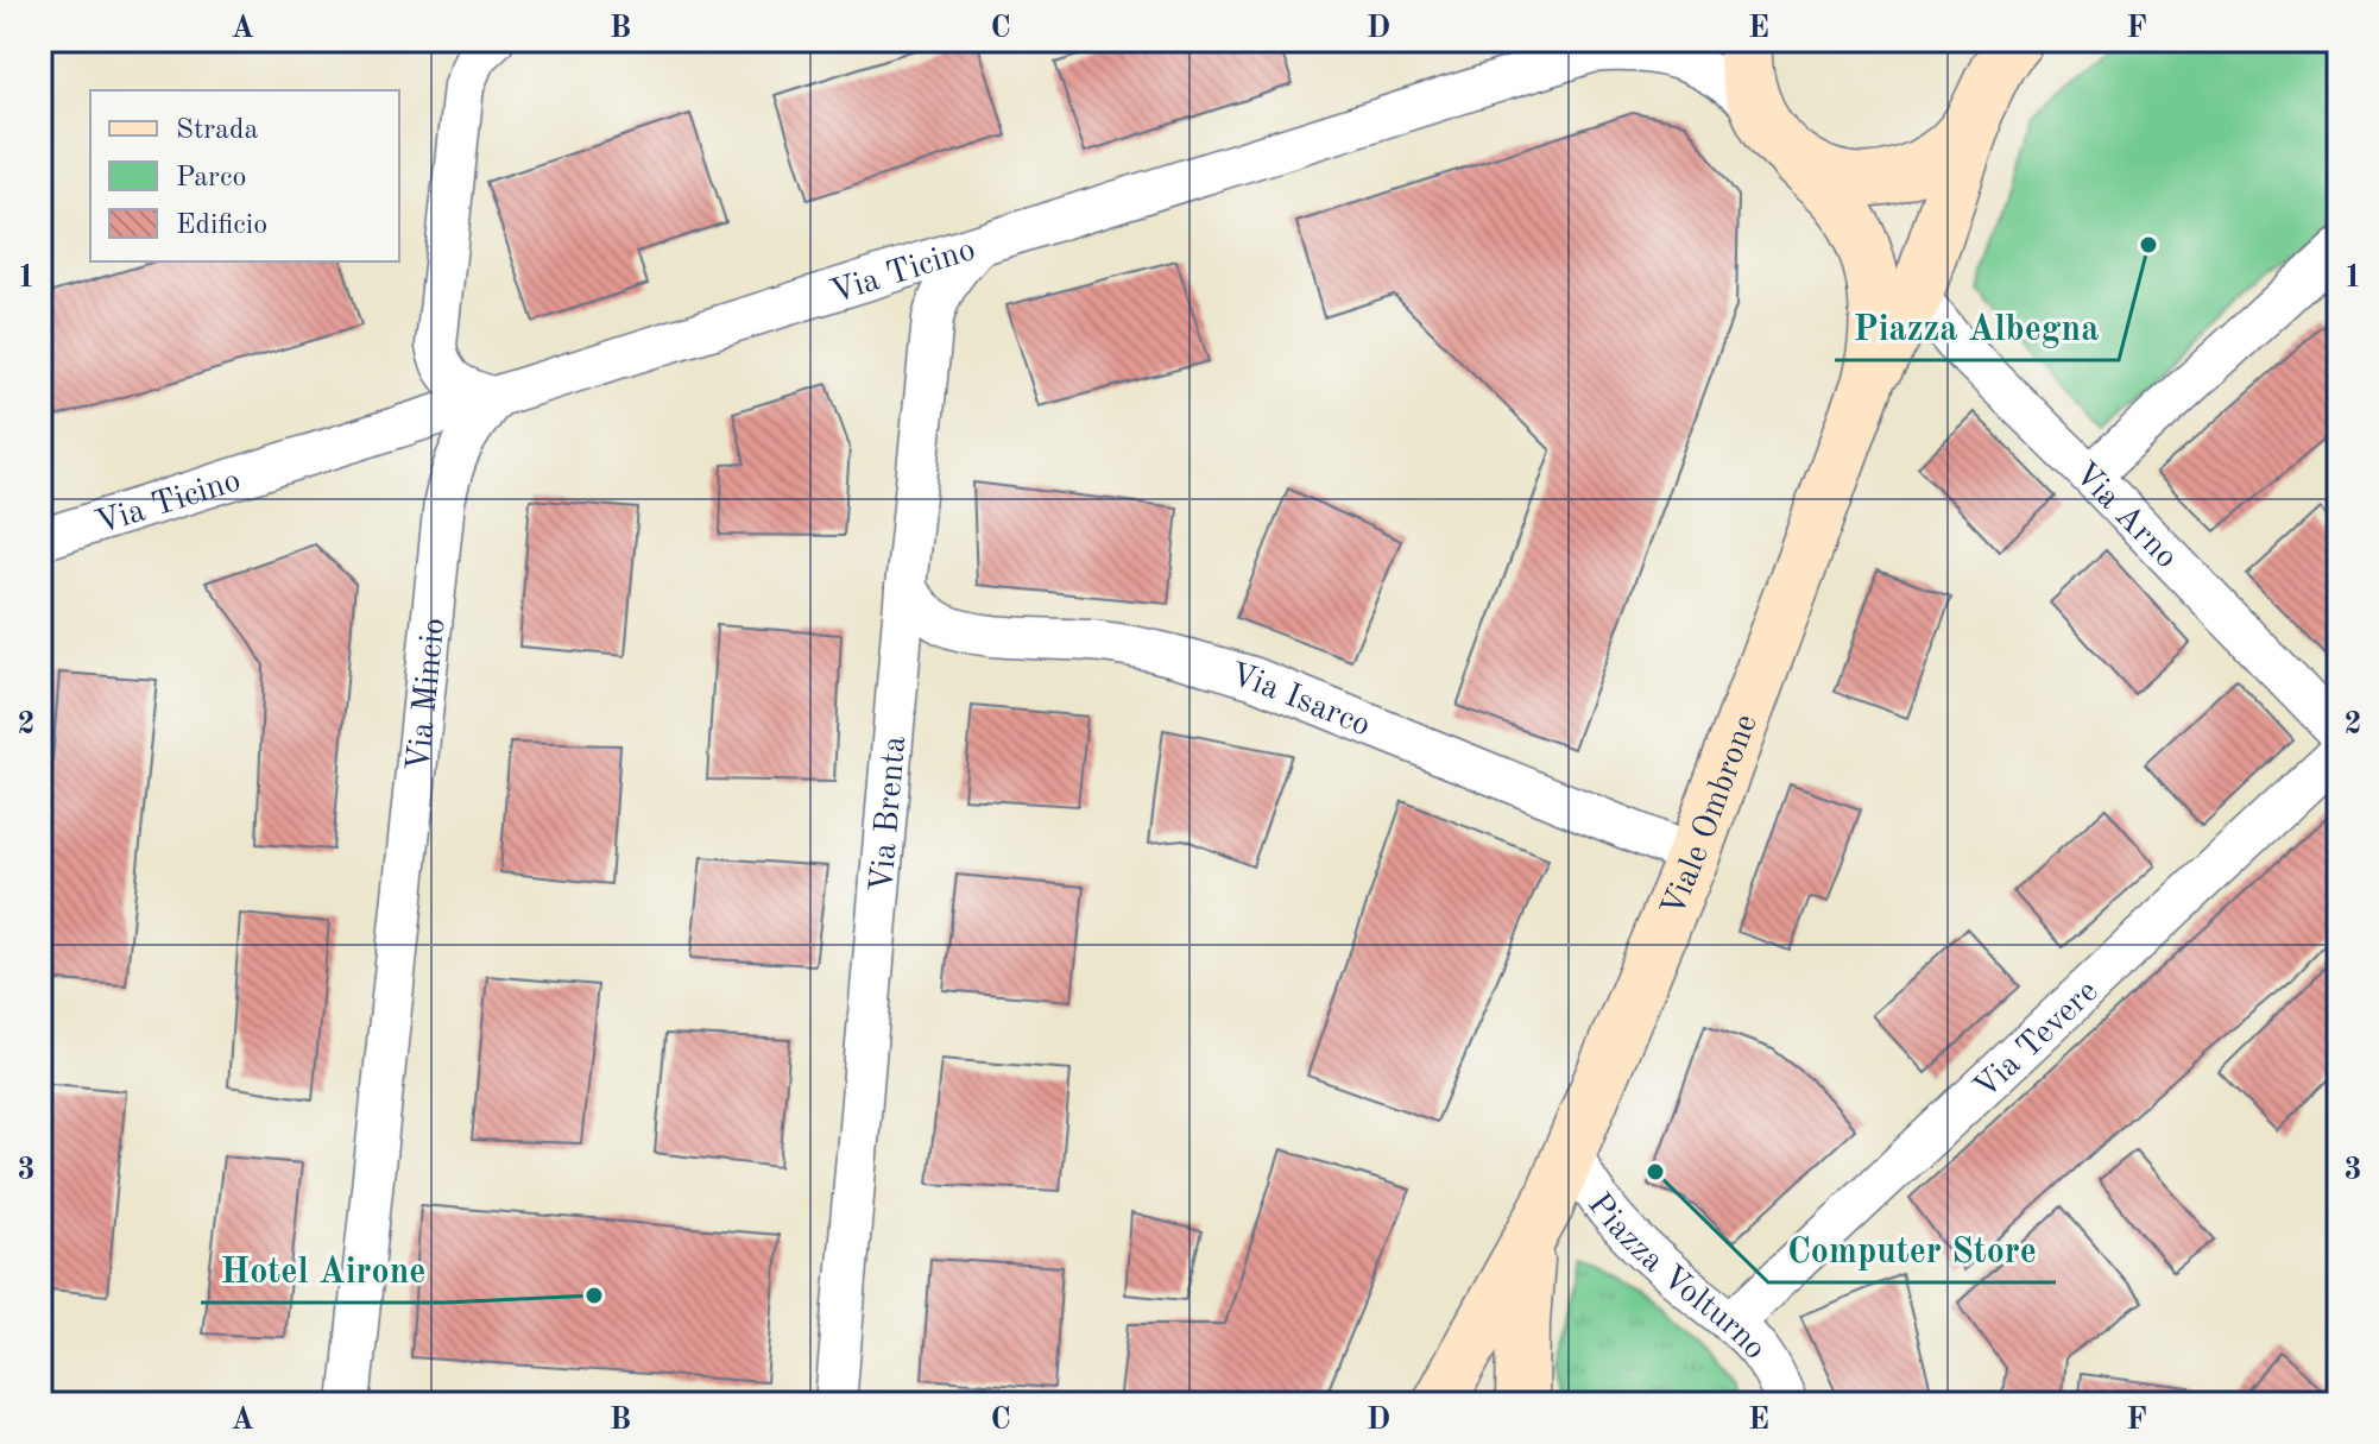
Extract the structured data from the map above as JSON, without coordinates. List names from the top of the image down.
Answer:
{
  "streets": {
    "main road": ["Viale Ombrone"],
    "street": [
      "Via Ticino",
      "Via Arno",
      "Via Mincio",
      "Via Isarco",
      "Via Brenta",
      "Via Tevere",
      "Piazza Volturno"
    ]
  },
  "crossings": [
    ["Via Ticino", "Via Mincio"],
    ["Via Ticino", "Via Brenta"],
    ["Via Ticino", "Viale Ombrone"],
    ["Via Arno", "Viale Ombrone"],
    ["Via Isarco", "Via Brenta"],
    ["Via Isarco", "Viale Ombrone"],
    ["Viale Ombrone", "Piazza Volturno"],
    ["Via Tevere", "Piazza Volturno"]
  ],
  "places": ["Piazza Albegna", "Computer Store", "Hotel Airone"],
  "legend": ["Strada", "Parco", "Edificio"],
  "grid": {
    "columns": [
      "A",
      "B",
      "C",
      "D",
      "E",
      "F"
    ],
    "rows": ["1", "2", "3"]
  }
}
